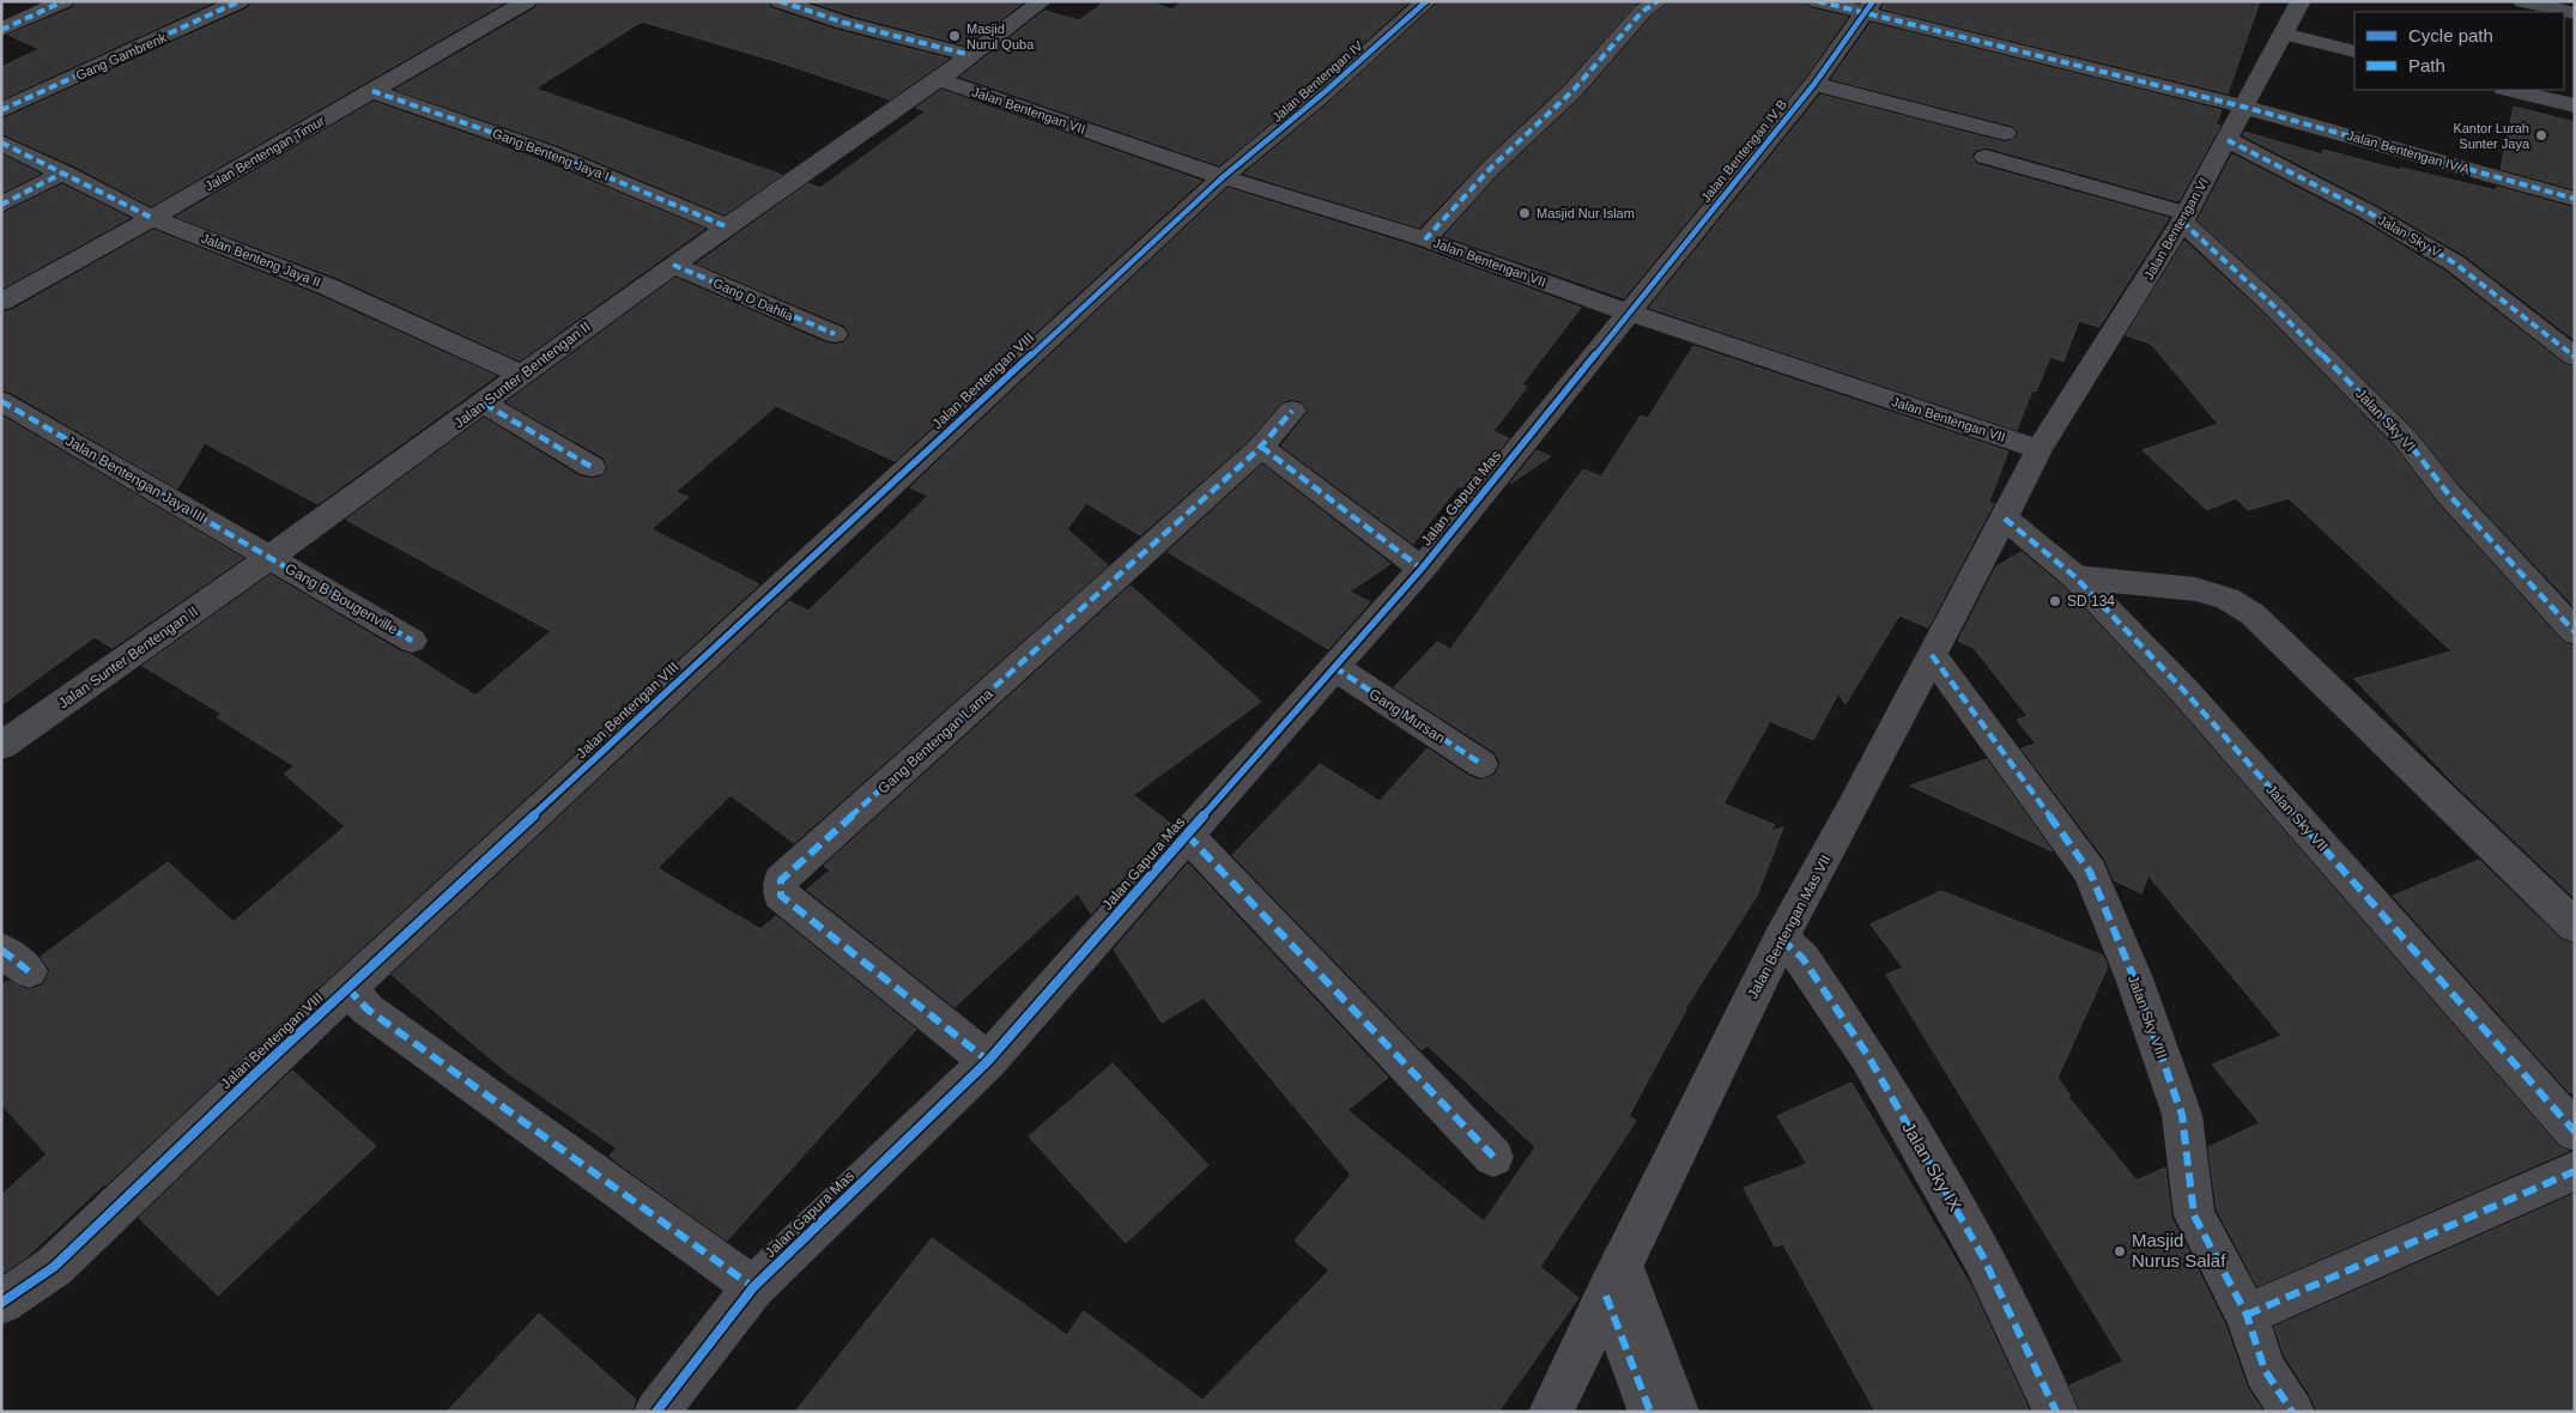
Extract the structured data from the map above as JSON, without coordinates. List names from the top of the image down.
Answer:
{
  "streets": {
    "street": [
      "Gang Gambrenk",
      "Jalan Bentengan IV",
      "Jalan Bentengan VII",
      "Jalan Bentengan IV B",
      "Jalan Bentengan IV A",
      "Jalan Bentengan Timur",
      "Gang Benteng Jaya I",
      "Jalan Bentengan VI",
      "Jalan Sky V",
      "Jalan Benteng Jaya II",
      "Gang D Dahlia",
      "Jalan Sunter Bentengan II",
      "Jalan Bentengan VIII",
      "Jalan Sky VI",
      "Jalan Bentengan Jaya III",
      "Jalan Gapura Mas",
      "Gang B Bougenville",
      "Gang Mursan",
      "Gang Bentengan Lama",
      "Jalan Sky VII",
      "Jalan Bentengan Mas VII",
      "Jalan Sky VIII",
      "Jalan Sky IX"
    ]
  },
  "crossings": [
    ["Jalan Bentengan IV", "Jalan Bentengan VII"],
    ["Jalan Bentengan IV", "Jalan Bentengan VIII"],
    ["Jalan Bentengan VII", "Jalan Bentengan IV B"],
    ["Jalan Bentengan VII", "Jalan Bentengan VI"],
    ["Jalan Bentengan VII", "Jalan Sunter Bentengan II"],
    ["Jalan Bentengan VII", "Jalan Bentengan VIII"],
    ["Jalan Bentengan VII", "Jalan Gapura Mas"],
    ["Jalan Bentengan VII", "Jalan Bentengan Mas VII"],
    ["Jalan Bentengan IV B", "Jalan Bentengan IV A"],
    ["Jalan Bentengan IV B", "Jalan Gapura Mas"],
    ["Jalan Bentengan IV A", "Jalan Bentengan VI"],
    ["Jalan Bentengan Timur", "Gang Benteng Jaya I"],
    ["Jalan Bentengan Timur", "Jalan Benteng Jaya II"],
    ["Gang Benteng Jaya I", "Jalan Sunter Bentengan II"],
    ["Jalan Bentengan VI", "Jalan Sky V"],
    ["Jalan Bentengan VI", "Jalan Sky VI"],
    ["Jalan Bentengan VI", "Jalan Bentengan Mas VII"],
    ["Jalan Benteng Jaya II", "Jalan Sunter Bentengan II"],
    ["Gang D Dahlia", "Jalan Sunter Bentengan II"],
    ["Jalan Sunter Bentengan II", "Jalan Bentengan Jaya III"],
    ["Jalan Sunter Bentengan II", "Gang B Bougenville"],
    ["Jalan Bentengan Jaya III", "Gang B Bougenville"],
    ["Jalan Gapura Mas", "Gang Mursan"],
    ["Jalan Gapura Mas", "Gang Bentengan Lama"],
    ["Jalan Sky VII", "Jalan Bentengan Mas VII"],
    ["Jalan Bentengan Mas VII", "Jalan Sky VIII"],
    ["Jalan Bentengan Mas VII", "Jalan Sky IX"]
  ],
  "places": [
    "Masjid Nurul Quba",
    "Kantor Lurah Sunter Jaya",
    "Masjid Nur Islam",
    "SD 134",
    "Masjid Nurus Salaf"
  ],
  "legend": ["Cycle path", "Path"]
}
